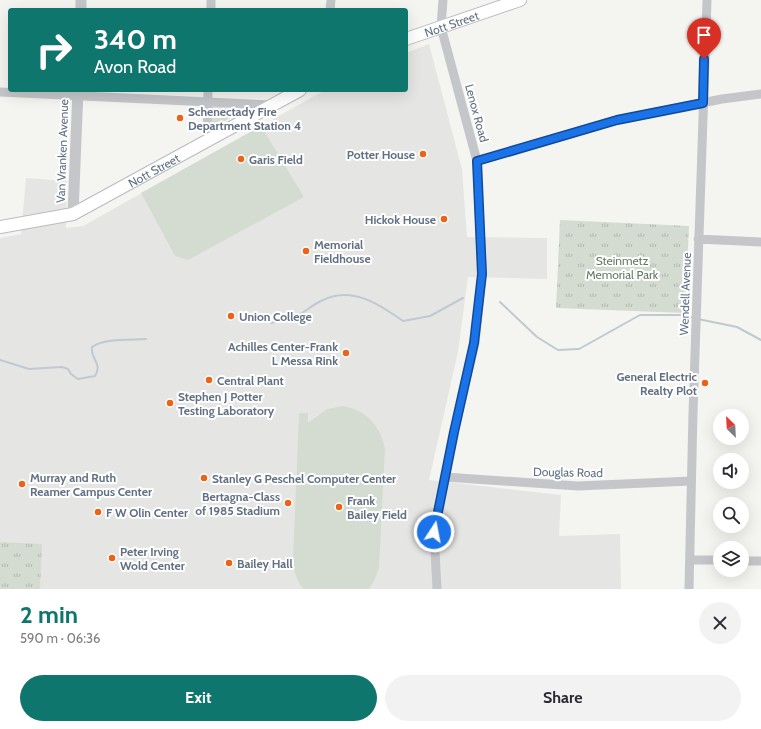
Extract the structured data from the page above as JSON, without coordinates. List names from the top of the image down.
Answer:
{
  "streets": {
    "main road": ["Nott Street"],
    "street": [
      "Lenox Road",
      "Van Vranken Avenue",
      "Wendell Avenue",
      "Douglas Road"
    ]
  },
  "crossings": [
    ["Nott Street", "Lenox Road"],
    ["Nott Street", "Van Vranken Avenue"],
    ["Lenox Road", "Douglas Road"],
    ["Wendell Avenue", "Douglas Road"]
  ],
  "parks": ["Steinmetz Memorial Park"],
  "places": [
    "Schenectady Fire Department Station 4",
    "Potter House",
    "Garis Field",
    "Hickok House",
    "Memorial Fieldhouse",
    "Union College",
    "Achilles Center-Frank L Messa Rink",
    "Central Plant",
    "General Electric Realty Plot",
    "Stephen J Potter Testing Laboratory",
    "Stanley G Peschel Computer Center",
    "Murray and Ruth Reamer Campus Center",
    "Bertagna-Class of 1985 Stadium",
    "Frank Bailey Field",
    "F W Olin Center",
    "Peter Irving Wold Center",
    "Bailey Hall"
  ],
  "north": "top left",
  "page": {
    "turn": ["340 m", "Avon Road"],
    "heading": ["2 min", "590 m · 06:36"],
    "buttons": ["Exit", "Share"]
  }
}
